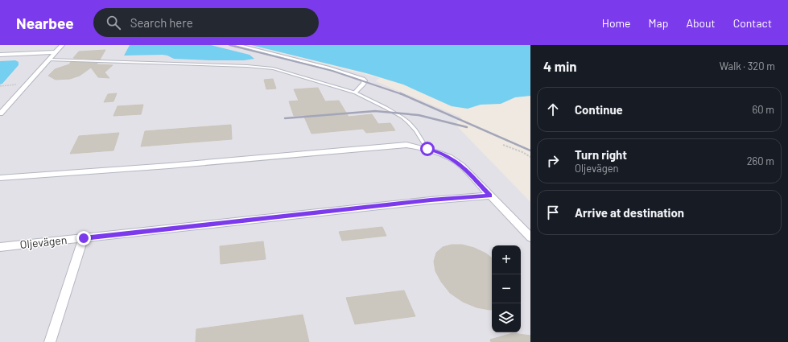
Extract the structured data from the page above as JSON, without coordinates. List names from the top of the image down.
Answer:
{
  "streets": {
    "street": ["Oljevägen"]
  },
  "page": {
    "header": "Nearbee",
    "search": "Search here",
    "nav": [
      "Home",
      "Map",
      "About",
      "Contact"
    ],
    "heading": ["4 min", "Walk · 320 m"],
    "list": [
      ["Continue", "60 m"],
      ["Turn right", "Oljevägen", "260 m"],
      "Arrive at destination"
    ],
    "map_buttons": ["+", "−"]
  }
}
